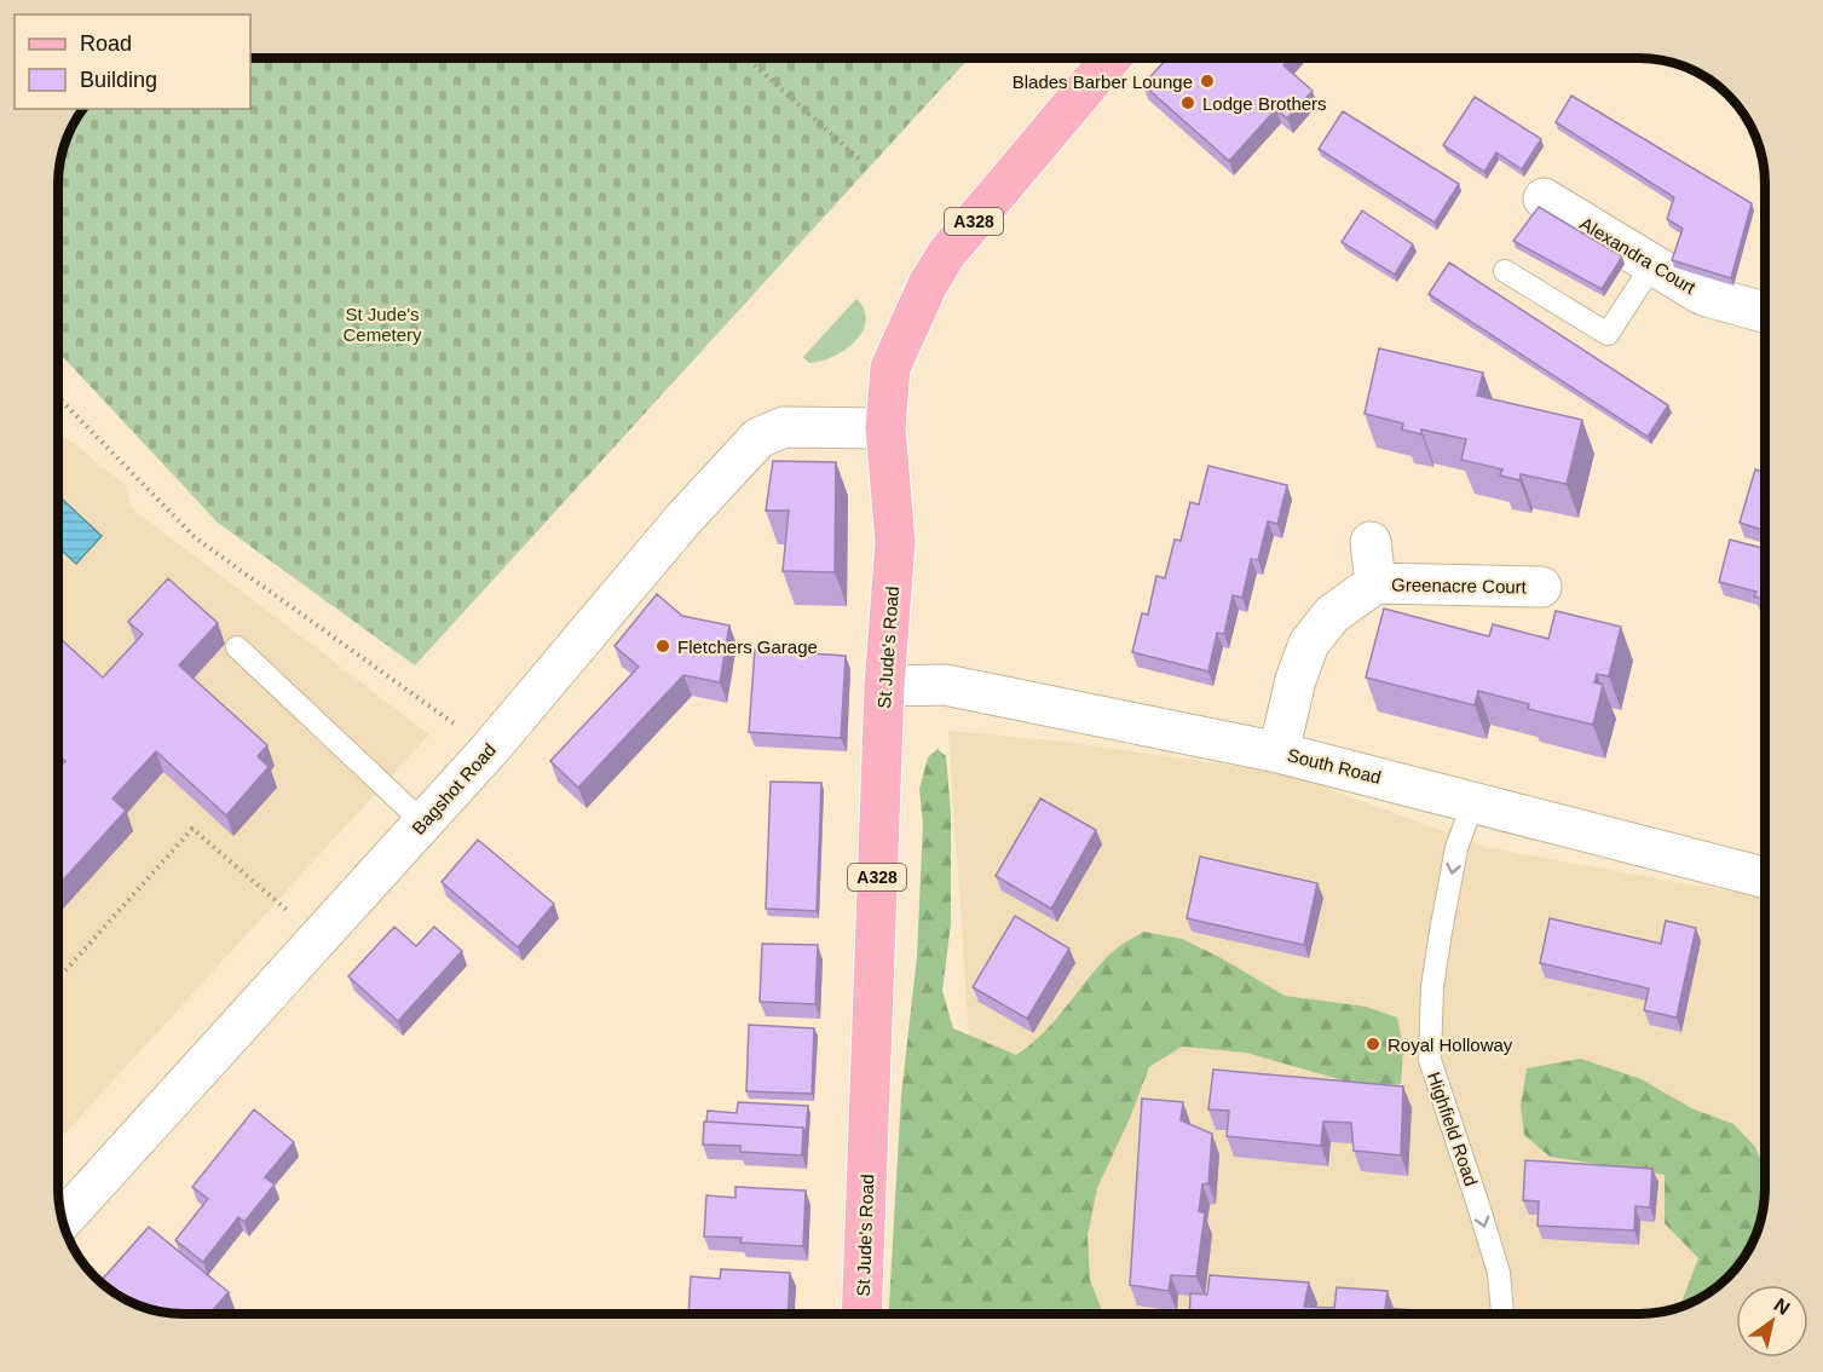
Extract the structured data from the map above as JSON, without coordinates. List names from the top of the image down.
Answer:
{
  "streets": {
    "main road": ["A328", "St Jude's Road"],
    "street": [
      "Alexandra Court",
      "Greenacre Court",
      "South Road",
      "Bagshot Road"
    ],
    "lane": ["Highfield Road"]
  },
  "crossings": [
    ["Greenacre Court", "South Road"],
    ["St Jude's Road", "South Road"],
    ["St Jude's Road", "Bagshot Road"],
    ["South Road", "Highfield Road"]
  ],
  "one_way": ["Highfield Road"],
  "parks": ["St Jude's Cemetery"],
  "places": [
    "Blades Barber Lounge",
    "Lodge Brothers",
    "Fletchers Garage",
    "Royal Holloway"
  ],
  "legend": ["Road", "Building"],
  "north": "top right"
}
